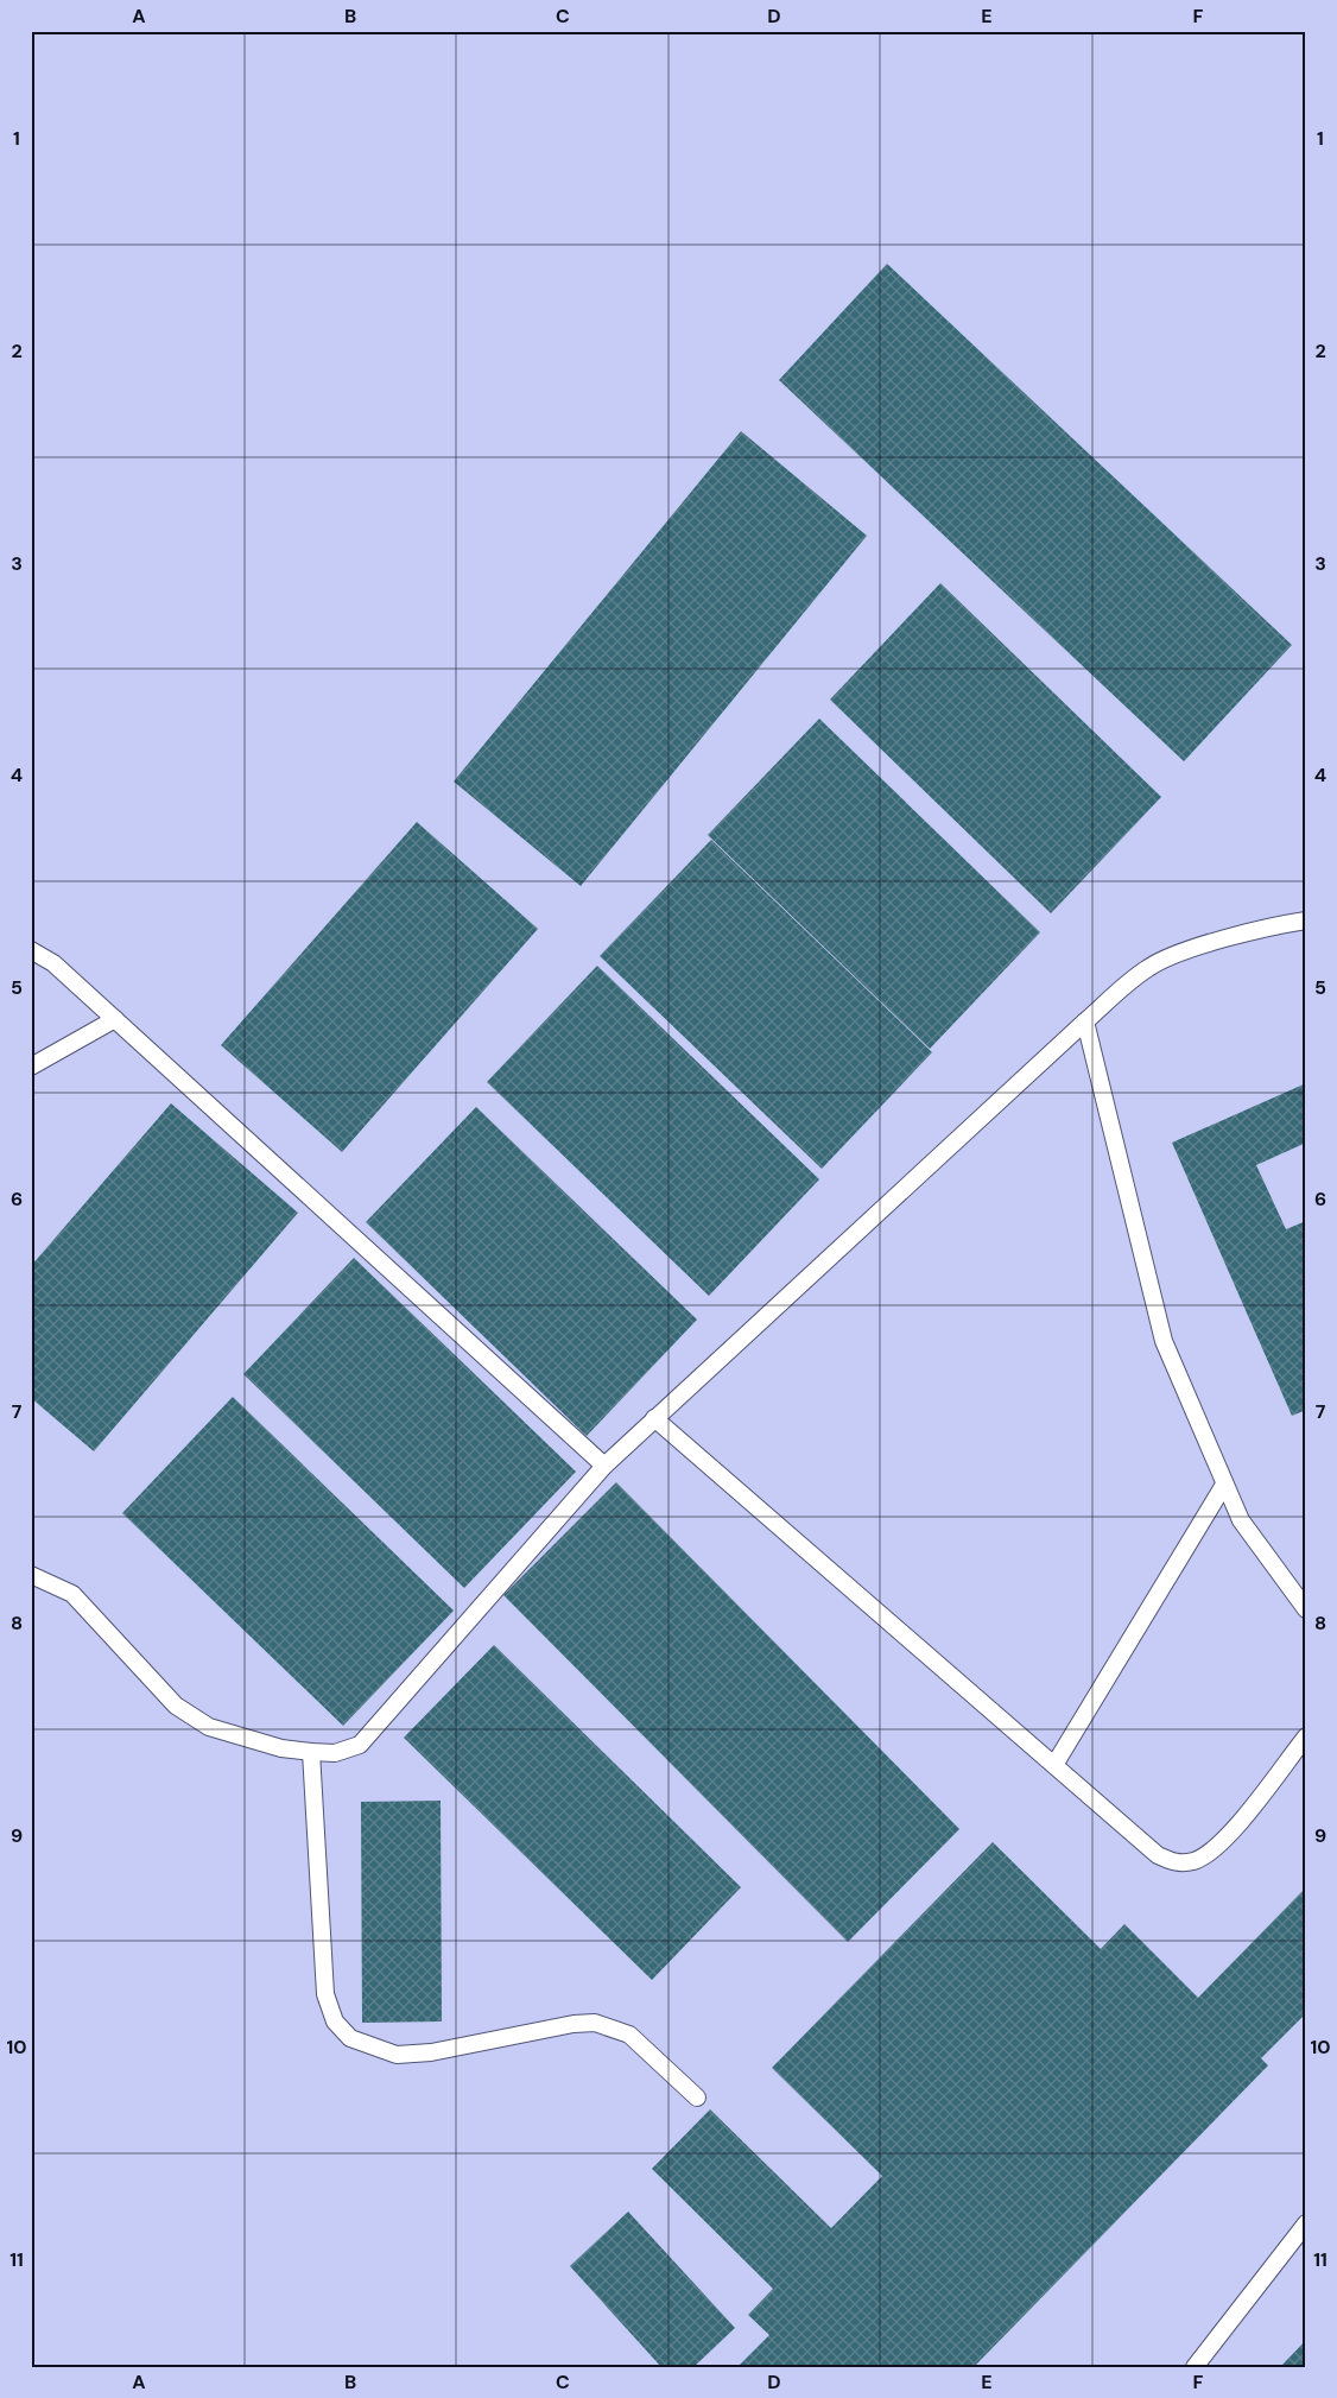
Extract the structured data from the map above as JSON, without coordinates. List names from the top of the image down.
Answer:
{
  "grid": {
    "columns": [
      "A",
      "B",
      "C",
      "D",
      "E",
      "F"
    ],
    "rows": [
      "1",
      "2",
      "3",
      "4",
      "5",
      "6",
      "7",
      "8",
      "9",
      "10",
      "11"
    ]
  }
}
